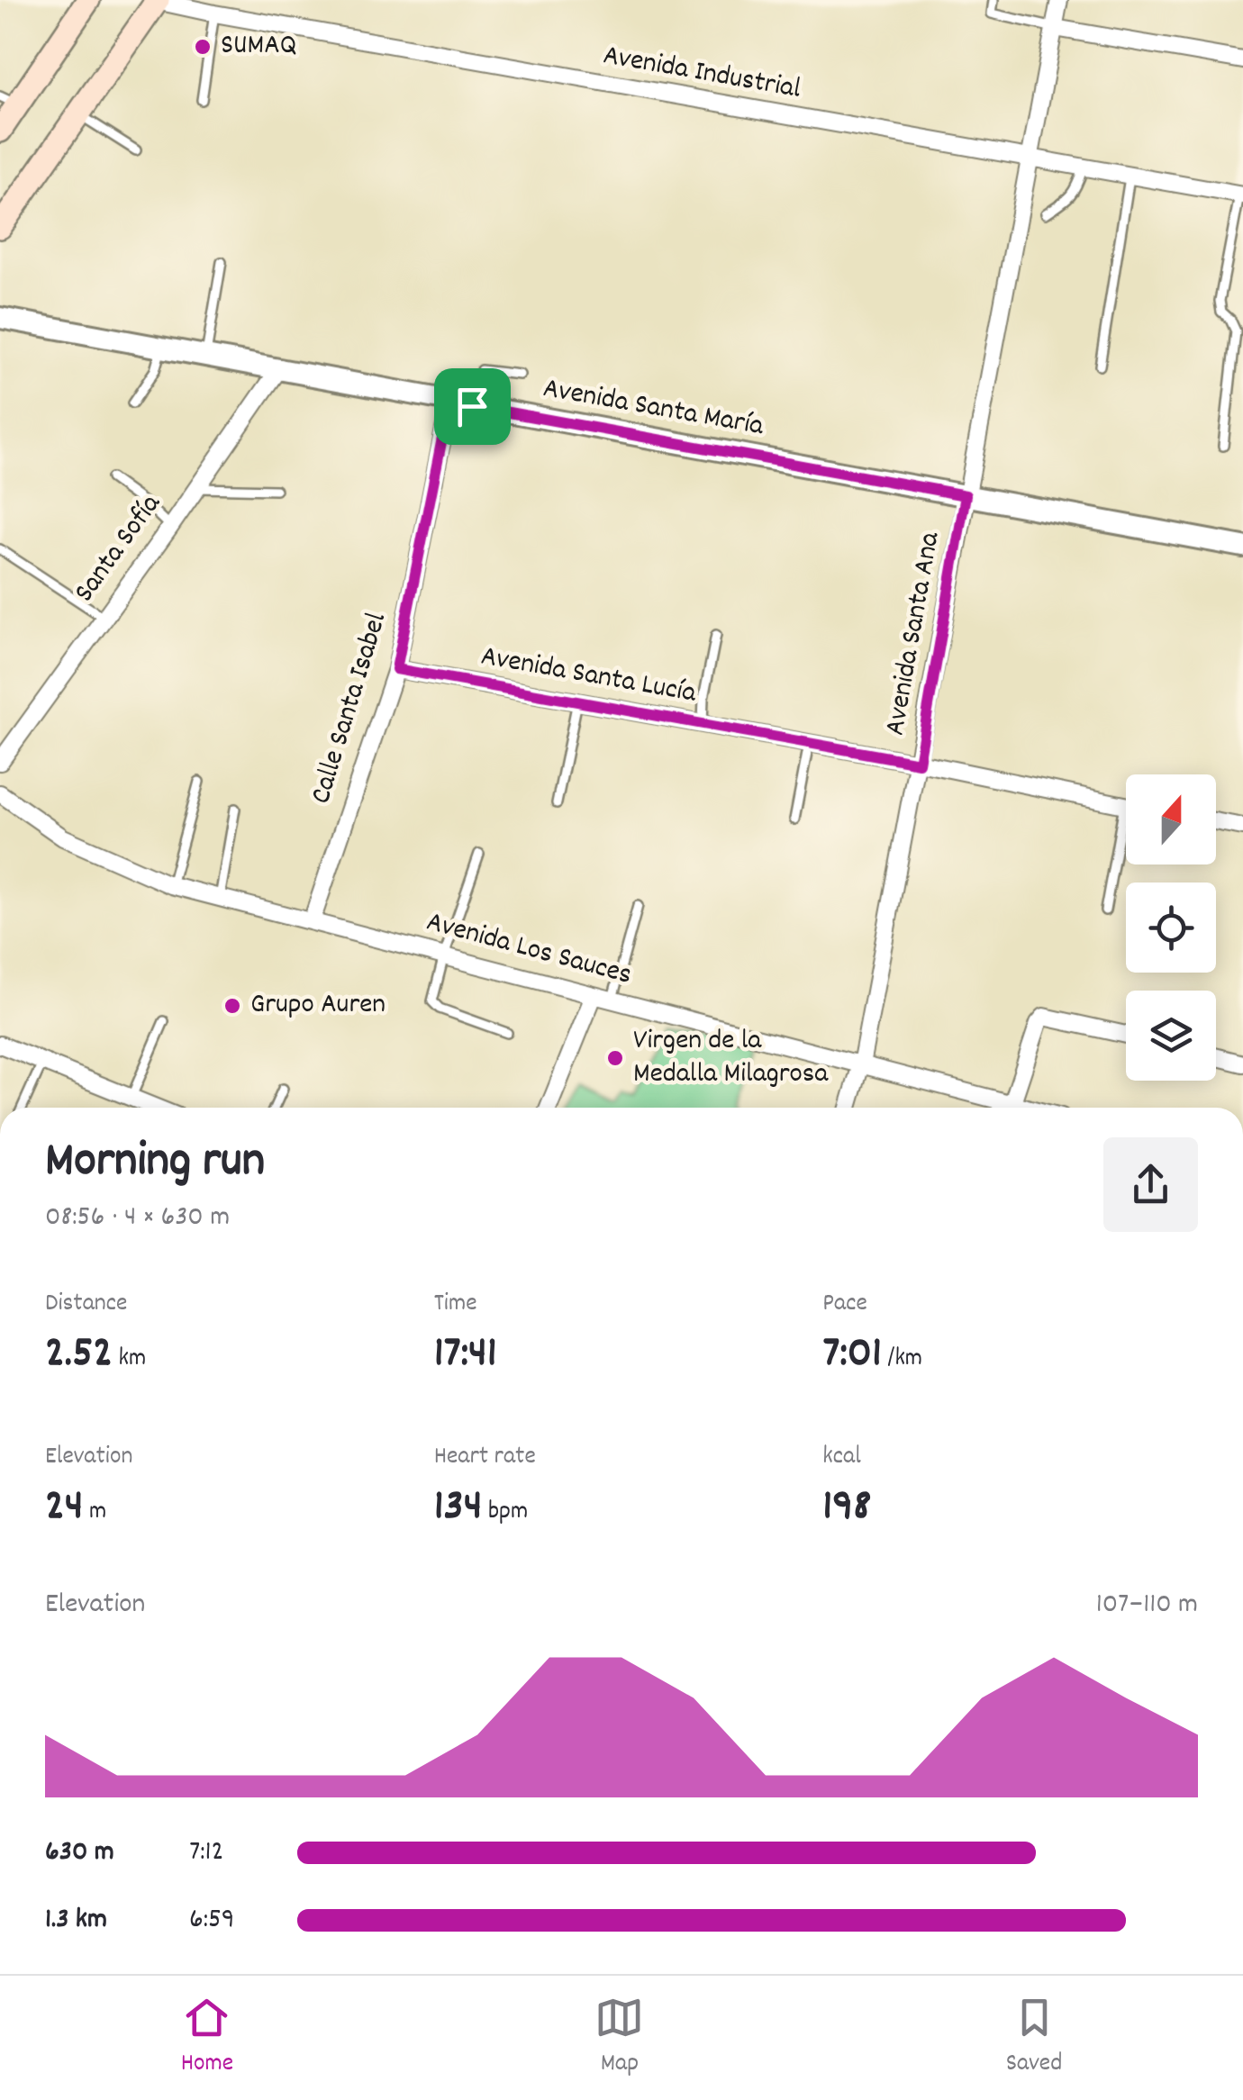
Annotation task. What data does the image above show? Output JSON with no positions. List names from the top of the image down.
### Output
{
  "streets": {
    "street": [
      "Avenida Industrial",
      "Avenida Santa María",
      "Santa Sofía",
      "Avenida Santa Ana",
      "Avenida Santa Lucía",
      "Calle Santa Isabel",
      "Avenida Los Sauces"
    ]
  },
  "crossings": [
    ["Avenida Industrial", "Avenida Santa Ana"],
    ["Avenida Santa María", "Santa Sofía"],
    ["Avenida Santa María", "Avenida Santa Ana"],
    ["Avenida Santa María", "Calle Santa Isabel"],
    ["Avenida Santa Ana", "Avenida Santa Lucía"],
    ["Avenida Santa Ana", "Avenida Los Sauces"],
    ["Avenida Santa Lucía", "Calle Santa Isabel"],
    ["Calle Santa Isabel", "Avenida Los Sauces"]
  ],
  "places": ["SUMAQ", "Grupo Auren", "Virgen de la Medalla Milagrosa"],
  "north": "top",
  "page": {
    "heading": ["Morning run", "08:56 · 4 × 630 m"],
    "stats": [
      ["Distance", "2.52 km"],
      ["Time", "17:41"],
      ["Pace", "7:01 /km"],
      ["Elevation", "24 m"],
      ["Heart rate", "134 bpm"],
      ["kcal", "198"]
    ],
    "chart": ["Elevation", "107–110 m"],
    "list": [
      {
        "name": "630 m",
        "note": "7:12"
      },
      {
        "name": "1.3 km",
        "note": "6:59"
      }
    ],
    "tabs": ["Home", "Map", "Saved"]
  }
}
